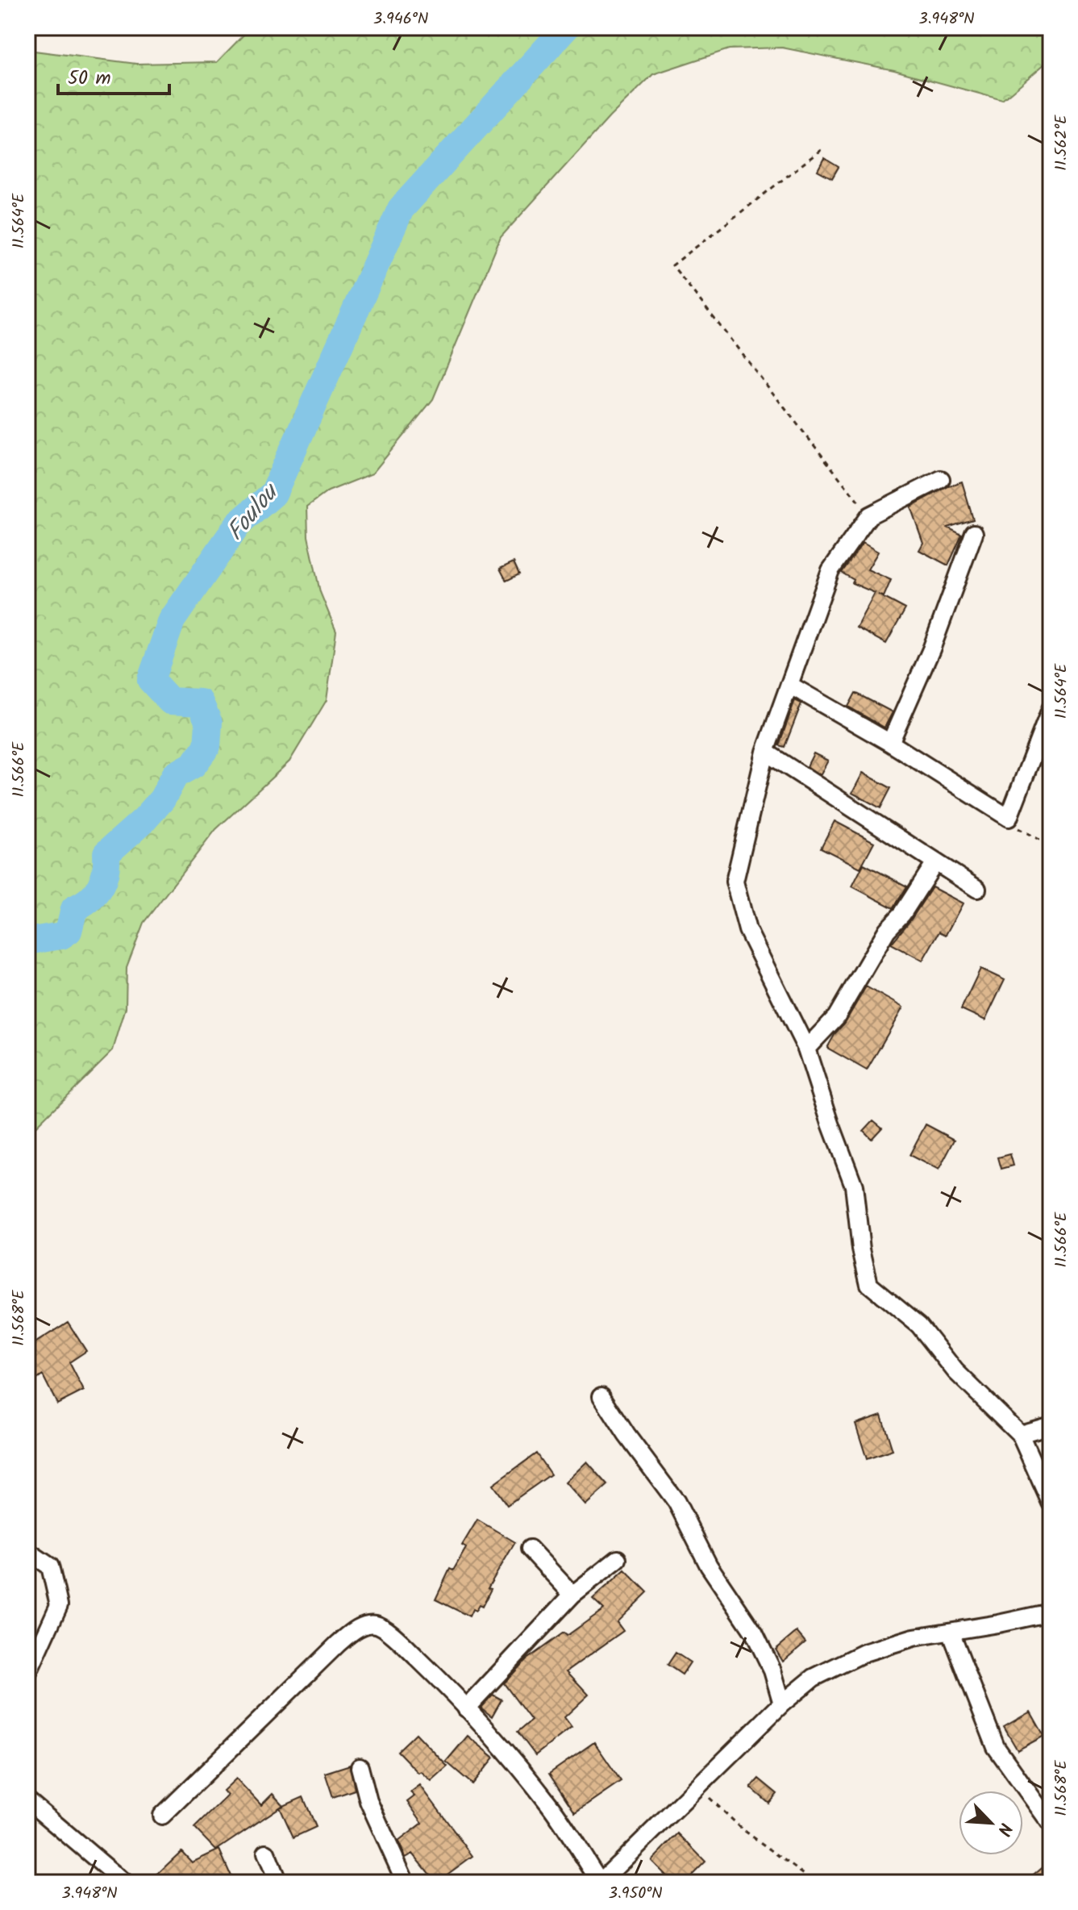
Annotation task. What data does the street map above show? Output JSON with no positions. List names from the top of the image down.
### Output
{
  "water": ["Foulou"],
  "scale_bar": "50 m",
  "north": "bottom right",
  "coordinates": [
    "3.946°N",
    "3.948°N",
    "11.562°E",
    "11.564°E",
    "11.566°E",
    "11.568°E",
    "3.950°N"
  ]
}
